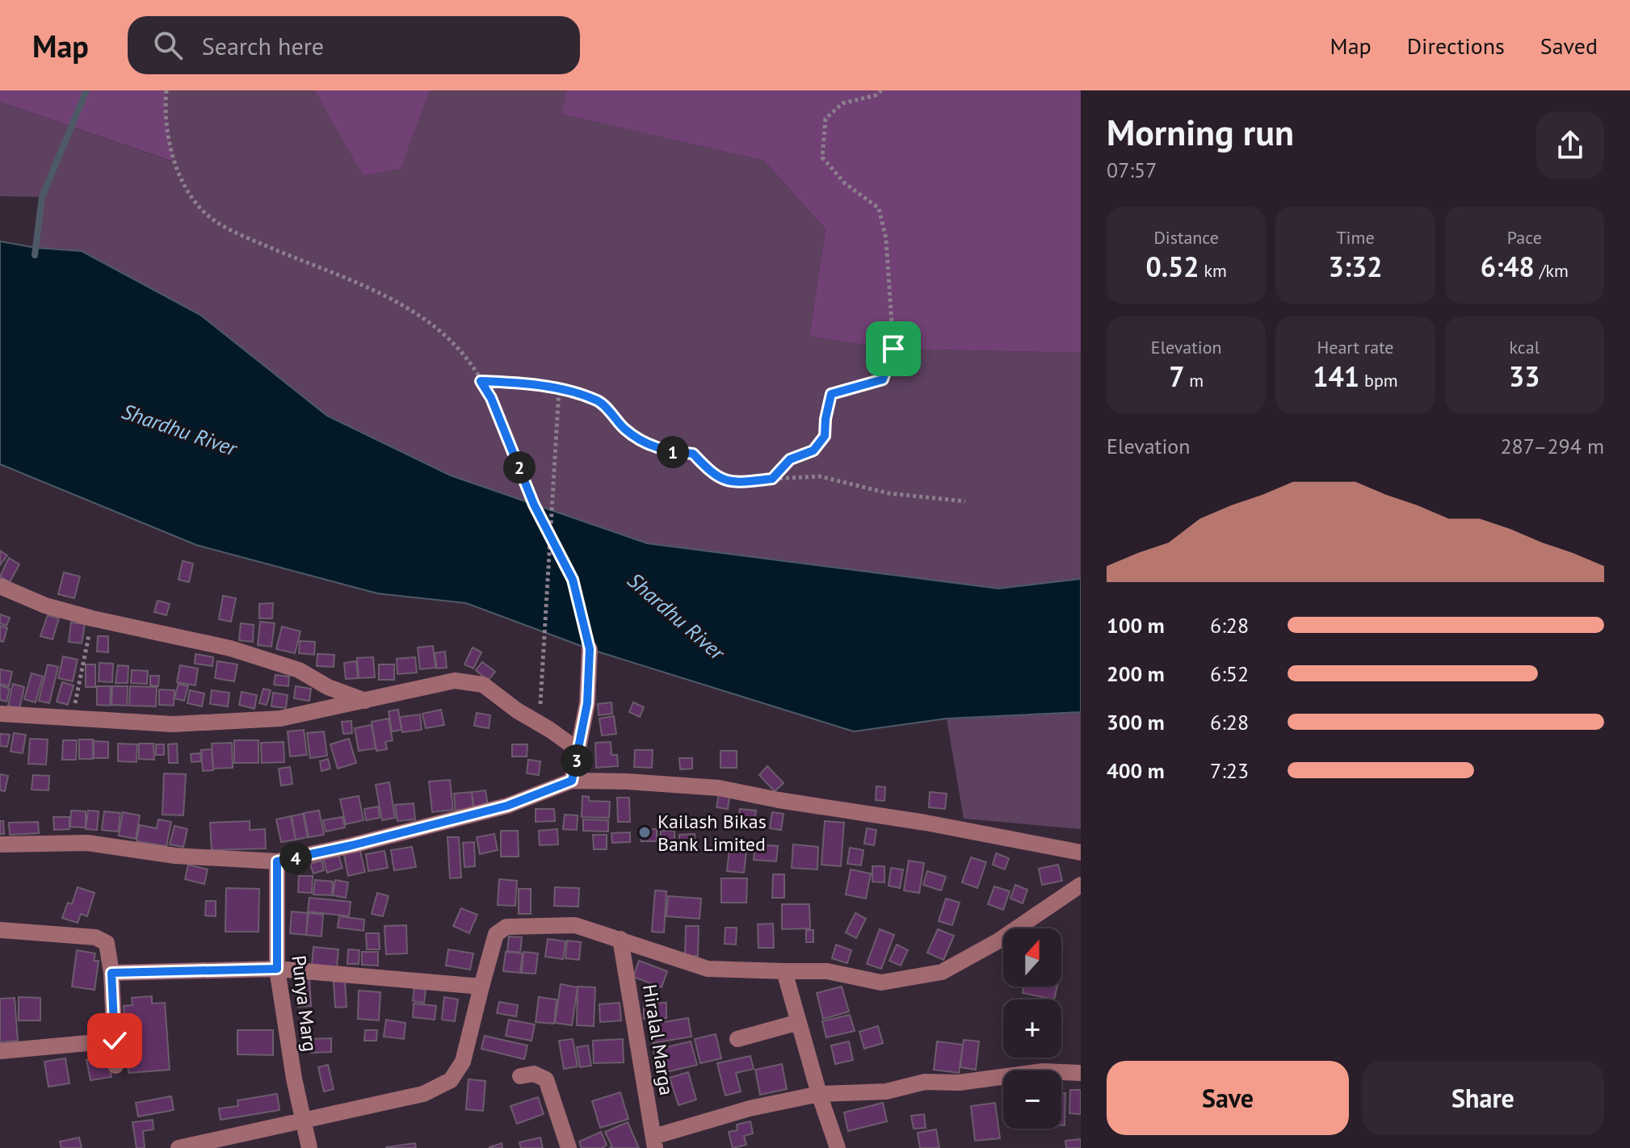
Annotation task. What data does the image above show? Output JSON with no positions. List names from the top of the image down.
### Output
{
  "streets": {
    "street": ["Punya Marg", "Hiralal Marga"]
  },
  "water": ["Shardhu River"],
  "places": ["Kailash Bikas Bank Limited"],
  "north": "top",
  "page": {
    "header": "Map",
    "search": "Search here",
    "nav": ["Map", "Directions", "Saved"],
    "heading": ["Morning run", "07:57"],
    "stats": [
      ["Distance", "0.52 km"],
      ["Time", "3:32"],
      ["Pace", "6:48 /km"],
      ["Elevation", "7 m"],
      ["Heart rate", "141 bpm"],
      ["kcal", "33"]
    ],
    "chart": ["Elevation", "287–294 m"],
    "pins": [
      "1",
      "2",
      "3",
      "4"
    ],
    "list": [
      {
        "name": "100 m",
        "note": "6:28"
      },
      {
        "name": "200 m",
        "note": "6:52"
      },
      {
        "name": "300 m",
        "note": "6:28"
      },
      {
        "name": "400 m",
        "note": "7:23"
      }
    ],
    "map_buttons": ["+", "−"],
    "buttons": ["Save", "Share"]
  }
}
